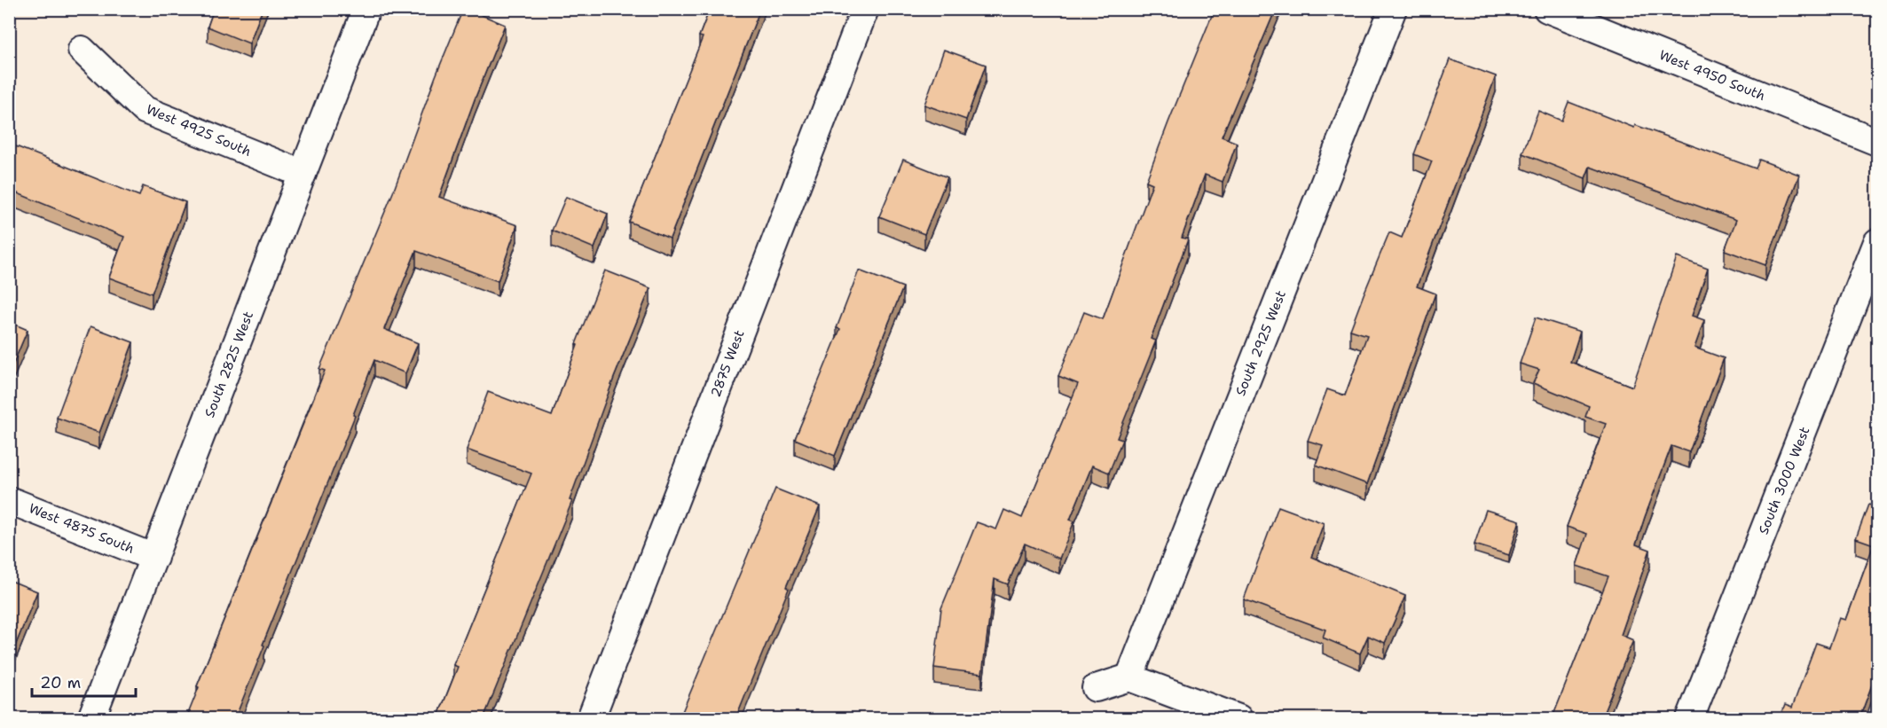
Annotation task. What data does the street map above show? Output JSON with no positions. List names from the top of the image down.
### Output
{
  "streets": {
    "street": [
      "West 4950 South",
      "West 4925 South",
      "South 2925 West",
      "2875 West",
      "South 2825 West",
      "South 3000 West",
      "West 4875 South"
    ]
  },
  "crossings": [
    ["West 4925 South", "South 2825 West"],
    ["South 2825 West", "West 4875 South"]
  ],
  "scale_bar": "20 m"
}
